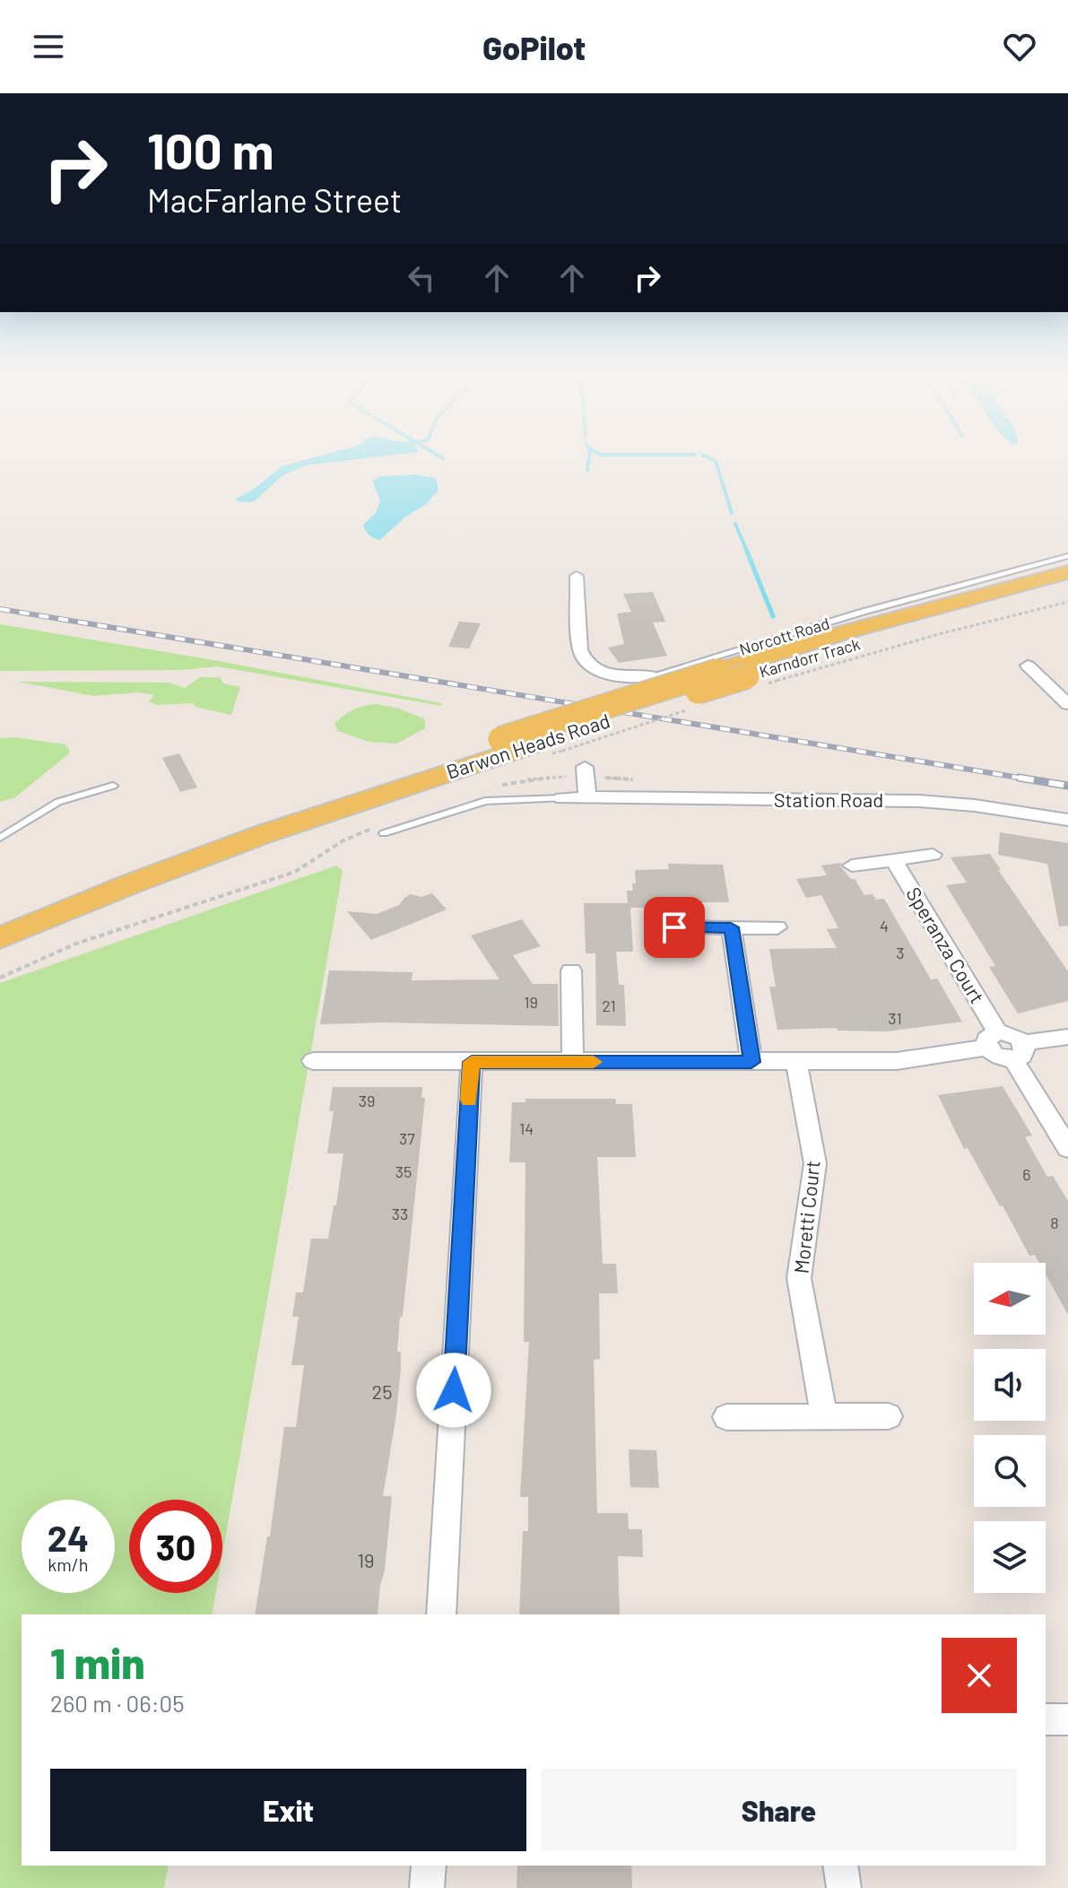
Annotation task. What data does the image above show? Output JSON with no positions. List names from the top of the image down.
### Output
{
  "streets": {
    "main road": ["Barwon Heads Road"],
    "street": [
      "Norcott Road",
      "Station Road",
      "Speranza Court",
      "Moretti Court"
    ],
    "path": ["Karndorr Track"]
  },
  "crossings": [
    ["Karndorr Track", "Barwon Heads Road"]
  ],
  "house_numbers": [
    "4",
    "3",
    "19",
    "21",
    "31",
    "39",
    "14",
    "37",
    "35",
    "6",
    "33",
    "8",
    "25",
    "19"
  ],
  "north": "left",
  "page": {
    "header": "GoPilot",
    "turn": ["100 m", "MacFarlane Street"],
    "speed": "24 km/h",
    "limit": "30",
    "heading": ["1 min", "260 m · 06:05"],
    "buttons": ["Exit", "Share"]
  }
}
